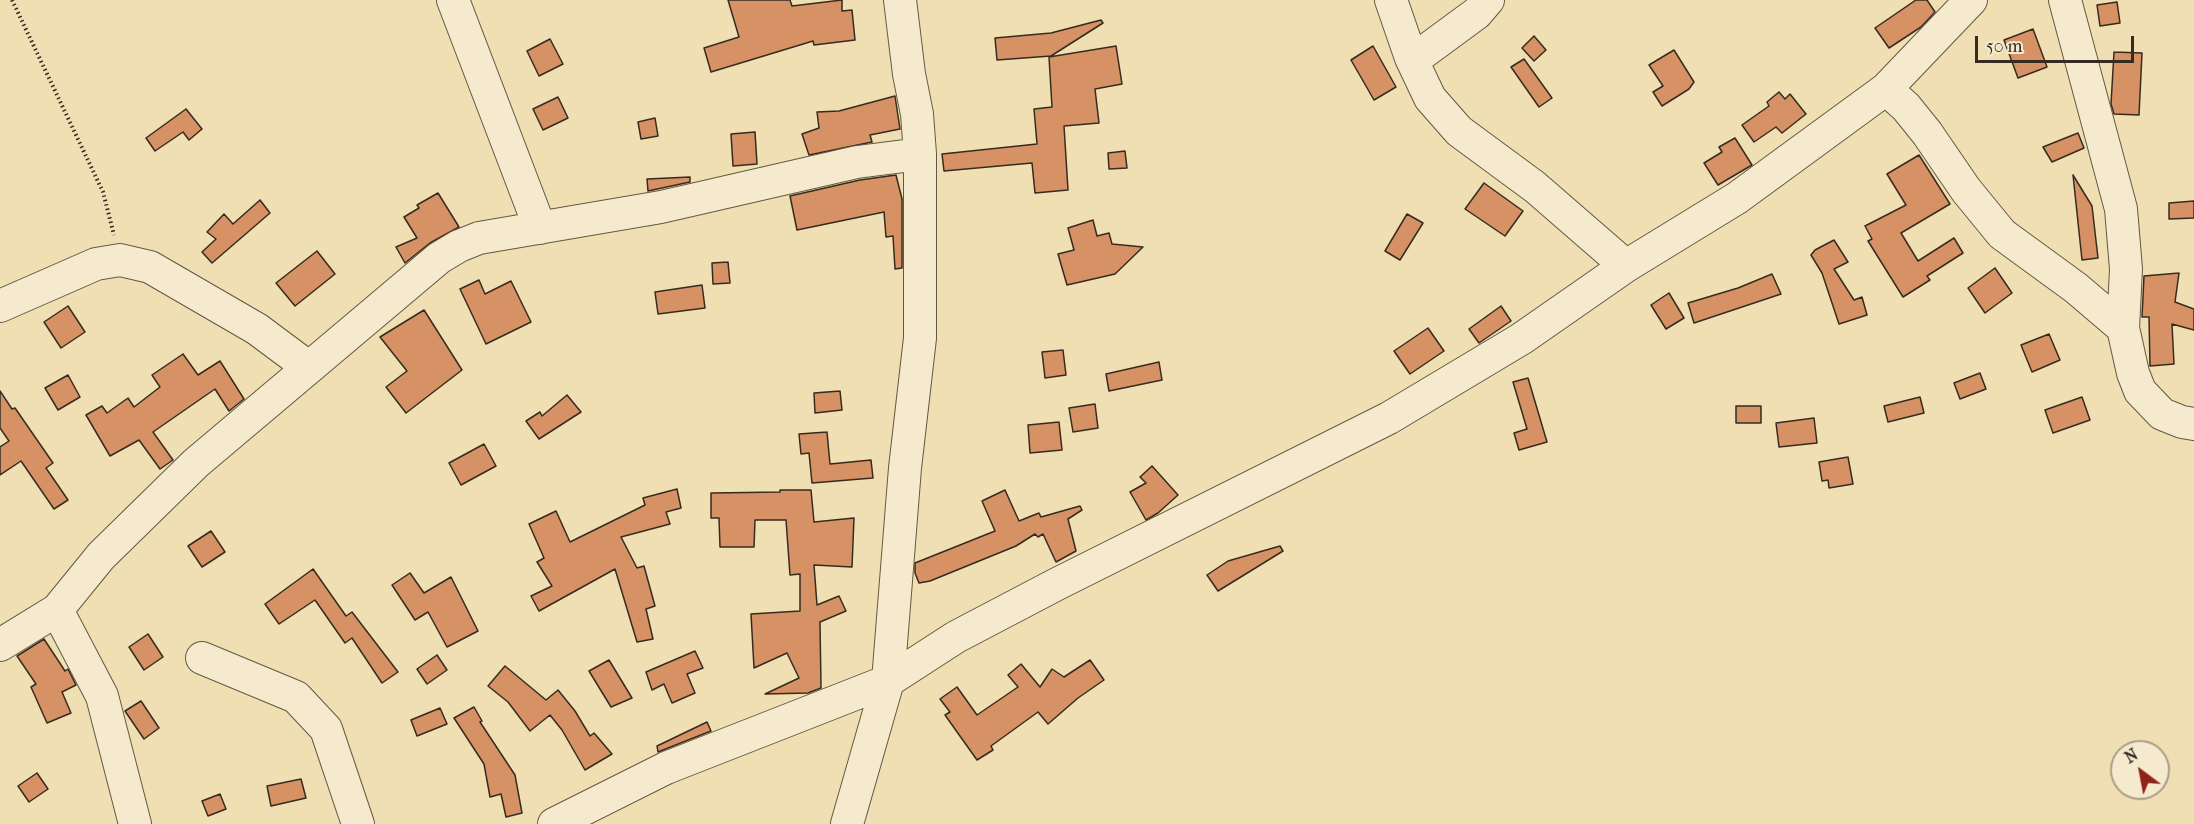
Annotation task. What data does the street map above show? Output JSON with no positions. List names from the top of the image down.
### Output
{
  "scale_bar": "50 m",
  "north": "top left"
}
